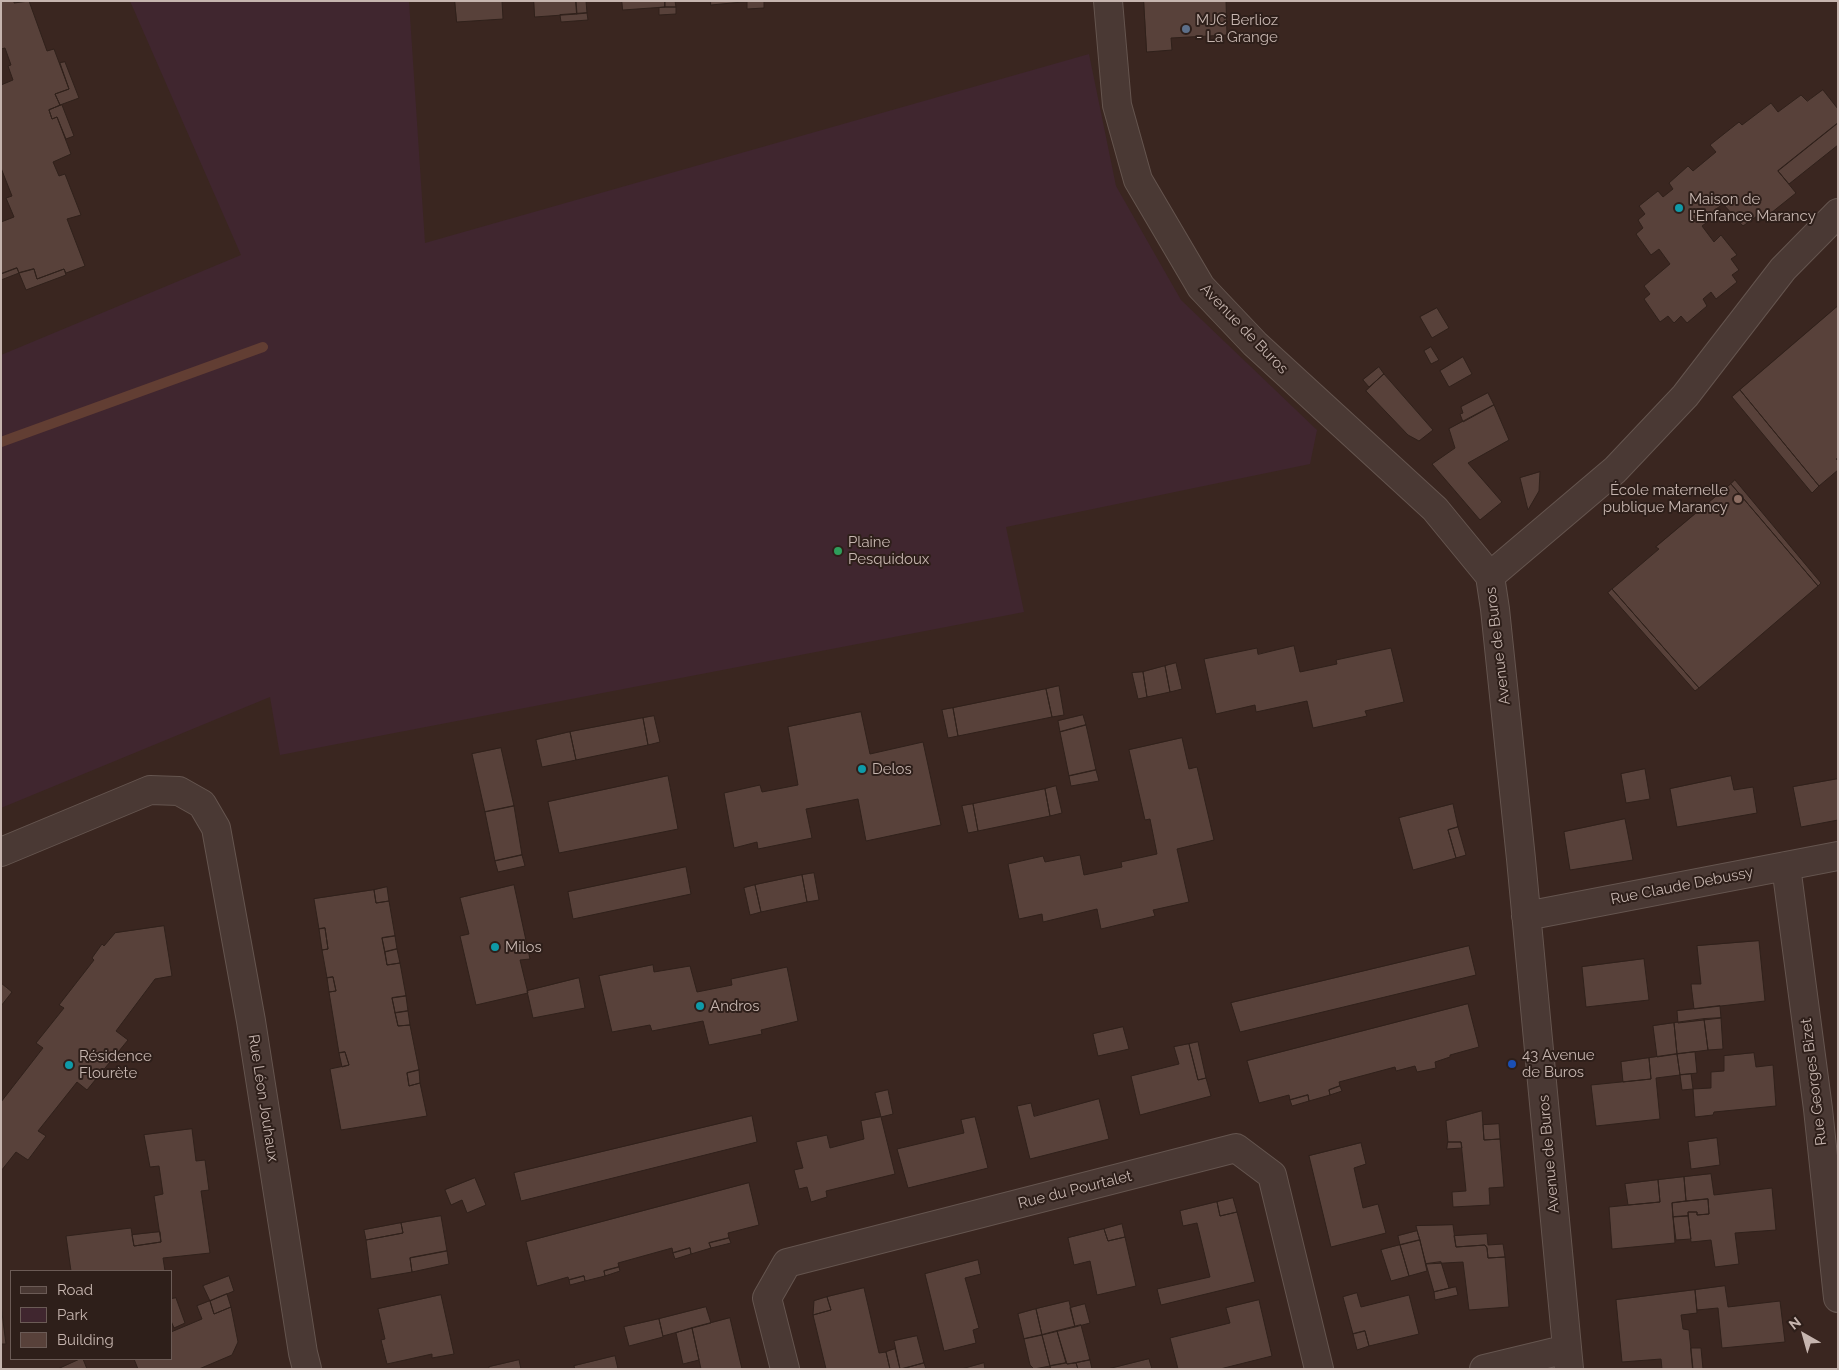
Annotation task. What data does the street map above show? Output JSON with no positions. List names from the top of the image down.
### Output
{
  "streets": {
    "street": [
      "Avenue de Buros",
      "Rue Claude Debussy",
      "Rue Georges Bizet",
      "Rue Léon Jouhaux",
      "Rue du Pourtalet"
    ]
  },
  "crossings": [
    ["Avenue de Buros", "Rue Claude Debussy"],
    ["Rue Claude Debussy", "Rue Georges Bizet"]
  ],
  "places": [
    "MJC Berlioz - La Grange",
    "Maison de l'Enfance Marancy",
    "École maternelle publique Marancy",
    "Plaine Pesquidoux",
    "Delos",
    "Milos",
    "Andros",
    "43 Avenue de Buros",
    "Résidence Flourète"
  ],
  "legend": ["Road", "Park", "Building"],
  "north": "top left"
}
